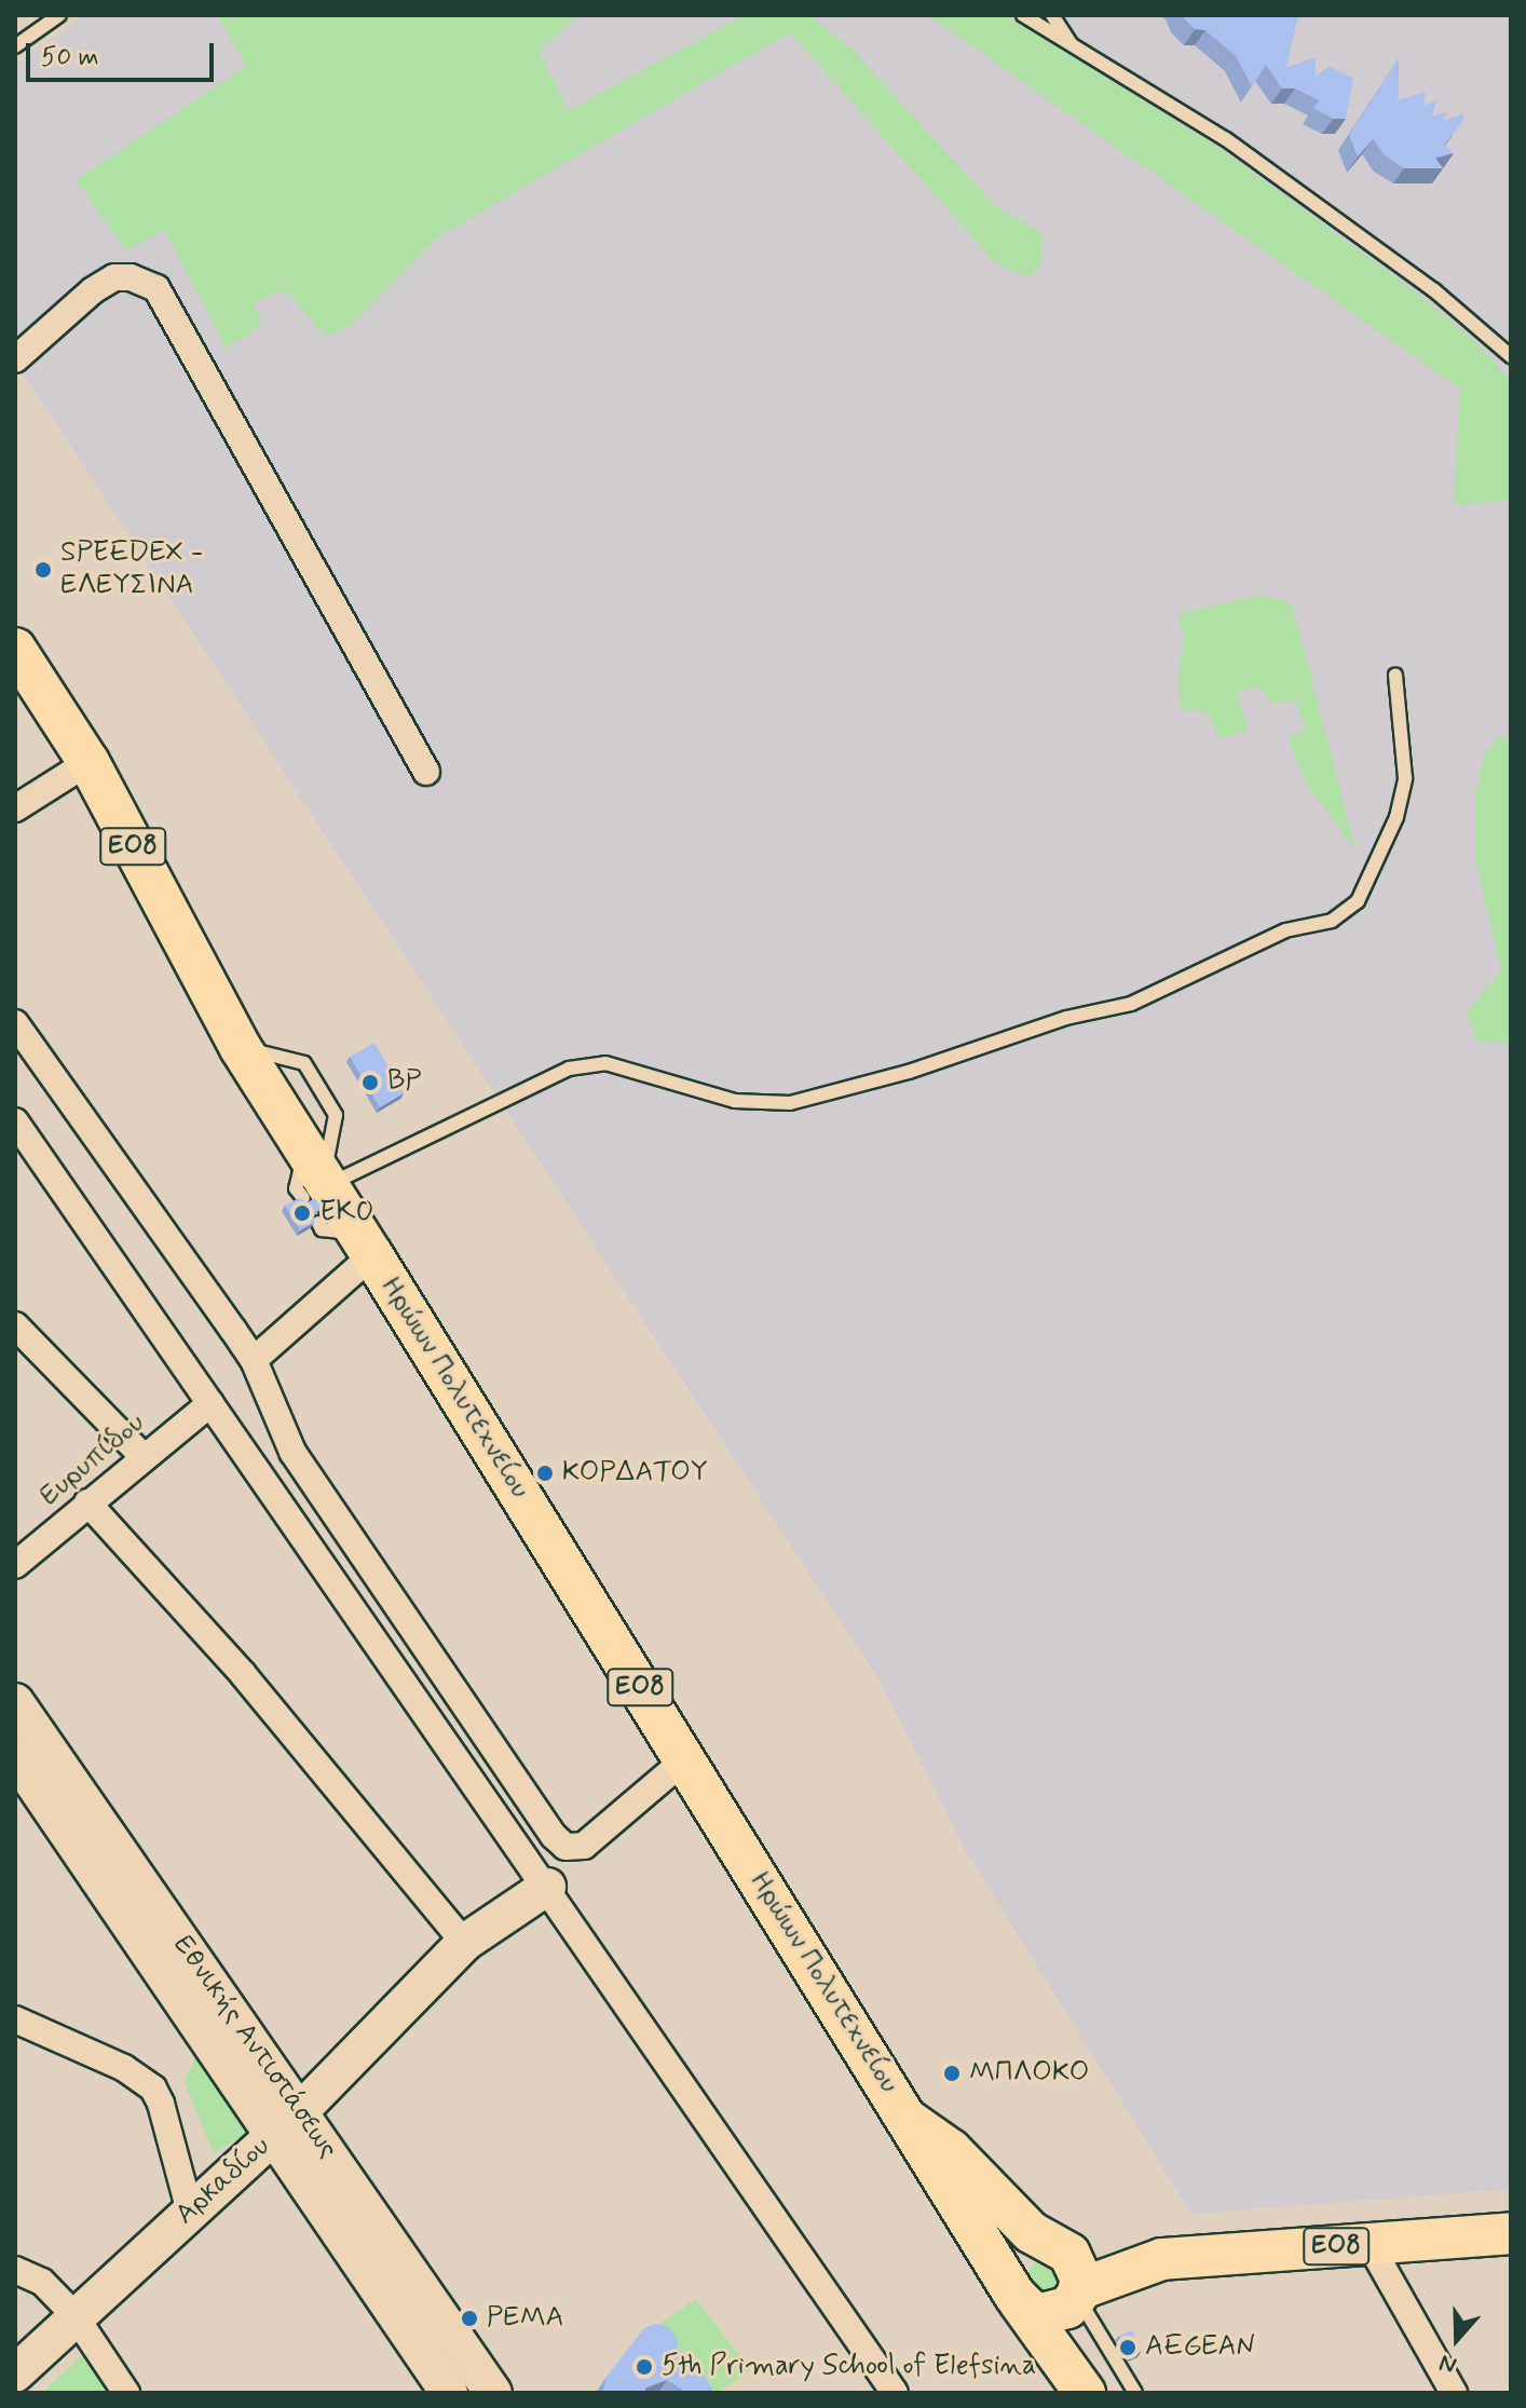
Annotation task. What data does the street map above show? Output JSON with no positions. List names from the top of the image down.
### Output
{
  "streets": {
    "main road": ["ΕΟ8", "Ηρώων Πολυτεχνείου"],
    "street": ["Ευρυπίδου", "Εθνικής Αντιστάσεως", "Αρκαδίου"]
  },
  "crossings": [
    ["ΕΟ8", "Ηρώων Πολυτεχνείου"],
    ["Εθνικής Αντιστάσεως", "Αρκαδίου"]
  ],
  "places": [
    "SPEEDEX - ΕΛΕΥΣΙΝΑ",
    "BP",
    "EKO",
    "ΚΟΡΔΑΤΟΥ",
    "ΜΠΛΟΚΟ",
    "ΡΕΜΑ",
    "AEGEAN",
    "5th Primary School of Elefsina"
  ],
  "scale_bar": "50 m",
  "north": "bottom"
}
